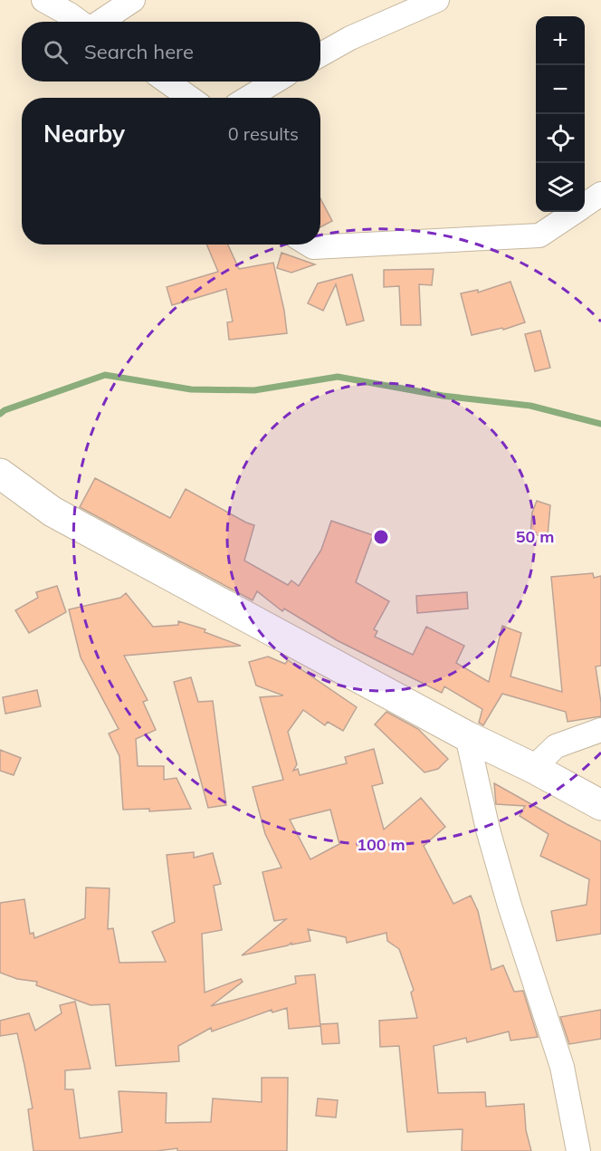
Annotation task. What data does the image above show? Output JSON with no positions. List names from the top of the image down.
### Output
{
  "page": {
    "map_buttons": ["+", "−"],
    "search": "Search here",
    "heading": ["Nearby", "0 results"]
  },
  "rings": ["50 m", "100 m"]
}
